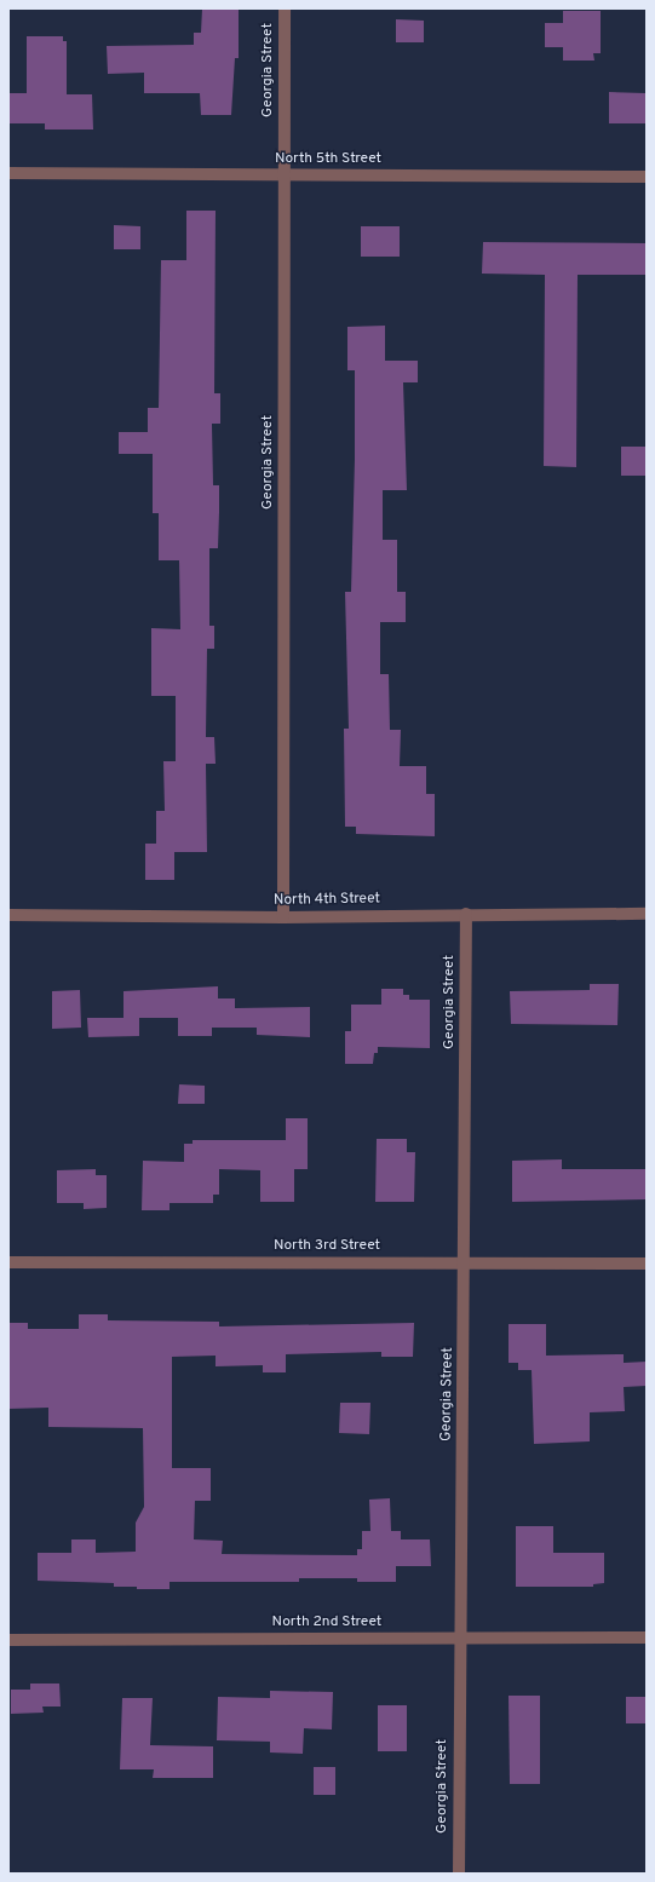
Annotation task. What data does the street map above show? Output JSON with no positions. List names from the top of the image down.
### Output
{
  "streets": {
    "street": [
      "Georgia Street",
      "North 5th Street",
      "North 4th Street",
      "North 3rd Street",
      "North 2nd Street"
    ]
  },
  "crossings": [
    ["Georgia Street", "North 5th Street"],
    ["Georgia Street", "North 4th Street"],
    ["Georgia Street", "North 3rd Street"],
    ["Georgia Street", "North 2nd Street"]
  ]
}
